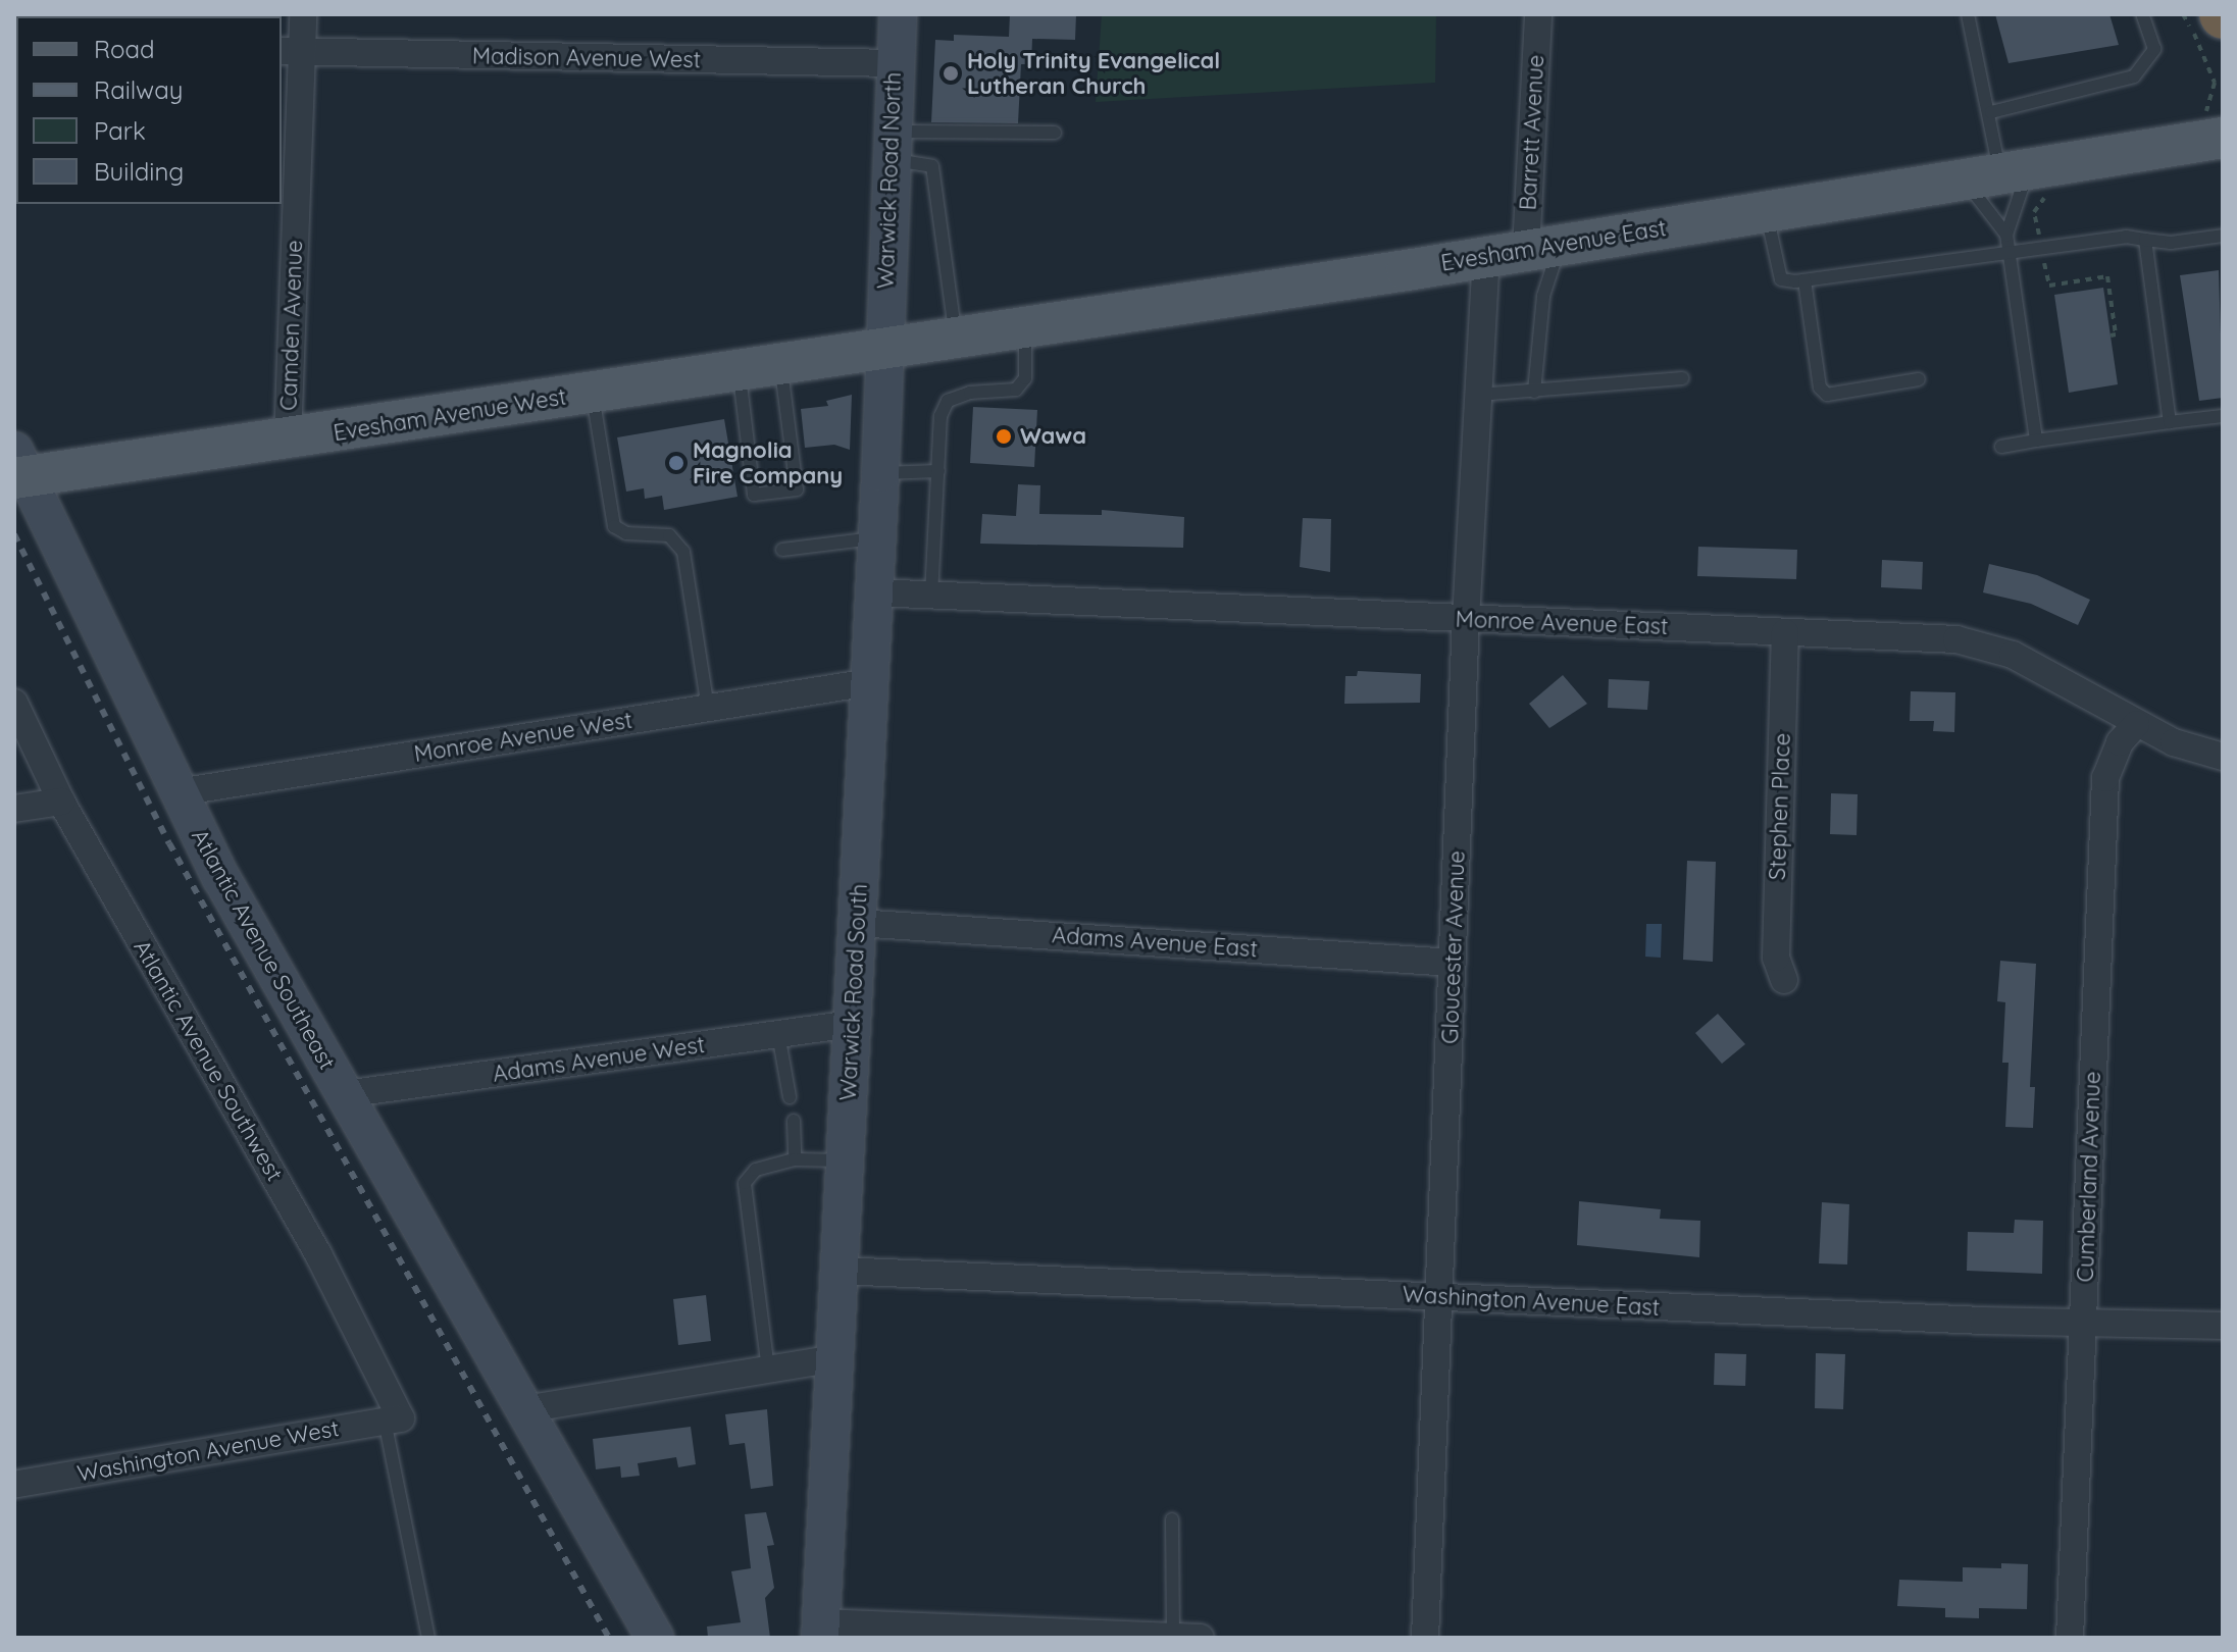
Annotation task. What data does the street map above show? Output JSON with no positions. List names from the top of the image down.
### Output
{
  "streets": {
    "main road": ["Evesham Avenue East", "Evesham Avenue West"],
    "street": [
      "Madison Avenue West",
      "Barrett Avenue",
      "Warwick Road North",
      "Camden Avenue",
      "Monroe Avenue East",
      "Monroe Avenue West",
      "Stephen Place",
      "Adams Avenue East",
      "Gloucester Avenue",
      "Atlantic Avenue Southeast",
      "Warwick Road South",
      "Adams Avenue West",
      "Atlantic Avenue Southwest",
      "Cumberland Avenue",
      "Washington Avenue East",
      "Washington Avenue West"
    ]
  },
  "crossings": [
    ["Madison Avenue West", "Warwick Road North"],
    ["Madison Avenue West", "Camden Avenue"],
    ["Barrett Avenue", "Evesham Avenue East"],
    ["Warwick Road North", "Evesham Avenue East"],
    ["Warwick Road North", "Evesham Avenue West"],
    ["Warwick Road North", "Warwick Road South"],
    ["Evesham Avenue East", "Evesham Avenue West"],
    ["Evesham Avenue East", "Gloucester Avenue"],
    ["Evesham Avenue East", "Warwick Road South"],
    ["Camden Avenue", "Evesham Avenue West"],
    ["Evesham Avenue West", "Atlantic Avenue Southeast"],
    ["Evesham Avenue West", "Warwick Road South"],
    ["Monroe Avenue East", "Stephen Place"],
    ["Monroe Avenue East", "Gloucester Avenue"],
    ["Monroe Avenue East", "Warwick Road South"],
    ["Monroe Avenue East", "Cumberland Avenue"],
    ["Monroe Avenue West", "Atlantic Avenue Southeast"],
    ["Monroe Avenue West", "Warwick Road South"],
    ["Adams Avenue East", "Gloucester Avenue"],
    ["Adams Avenue East", "Warwick Road South"],
    ["Gloucester Avenue", "Washington Avenue East"],
    ["Atlantic Avenue Southeast", "Adams Avenue West"],
    ["Warwick Road South", "Adams Avenue West"],
    ["Warwick Road South", "Washington Avenue East"],
    ["Atlantic Avenue Southwest", "Washington Avenue West"],
    ["Cumberland Avenue", "Washington Avenue East"]
  ],
  "places": ["Holy Trinity Evangelical Lutheran Church", "Wawa", "Magnolia Fire Company"],
  "legend": [
    "Road",
    "Railway",
    "Park",
    "Building"
  ]
}
